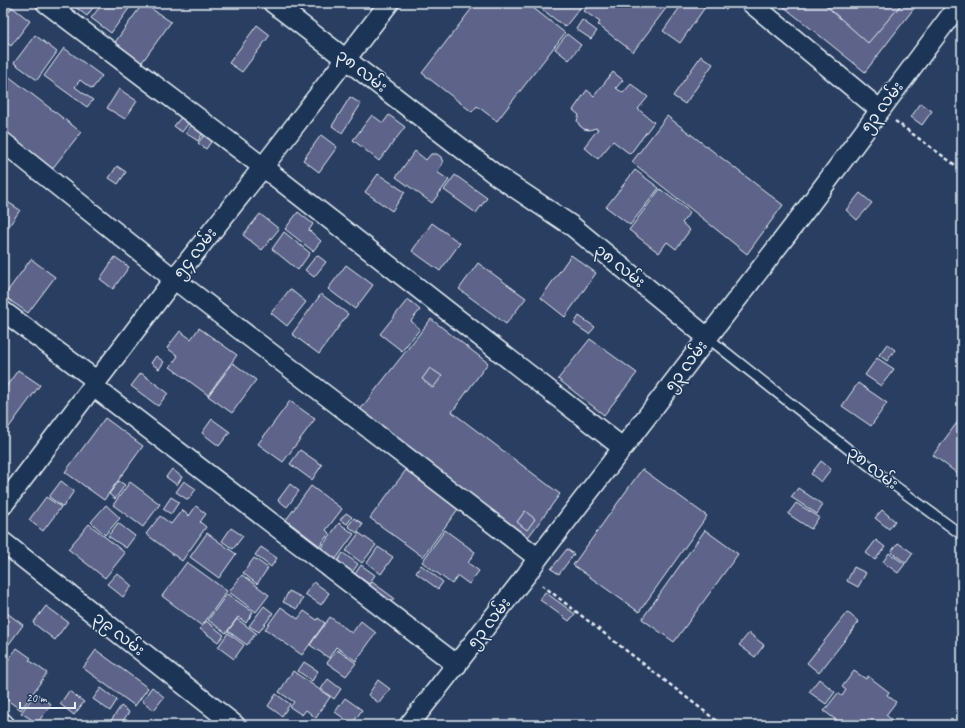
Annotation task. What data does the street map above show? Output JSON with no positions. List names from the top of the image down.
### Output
{
  "streets": {
    "street": [
      "၃၈ လမ်း",
      "၅၃ လမ်း",
      "၅၄ လမ်း",
      "၃၉ လမ်း"
    ]
  },
  "crossings": [
    ["၃၈ လမ်း", "၅၃ လမ်း"],
    ["၃၈ လမ်း", "၅၄ လမ်း"]
  ],
  "scale_bar": "20 m"
}
